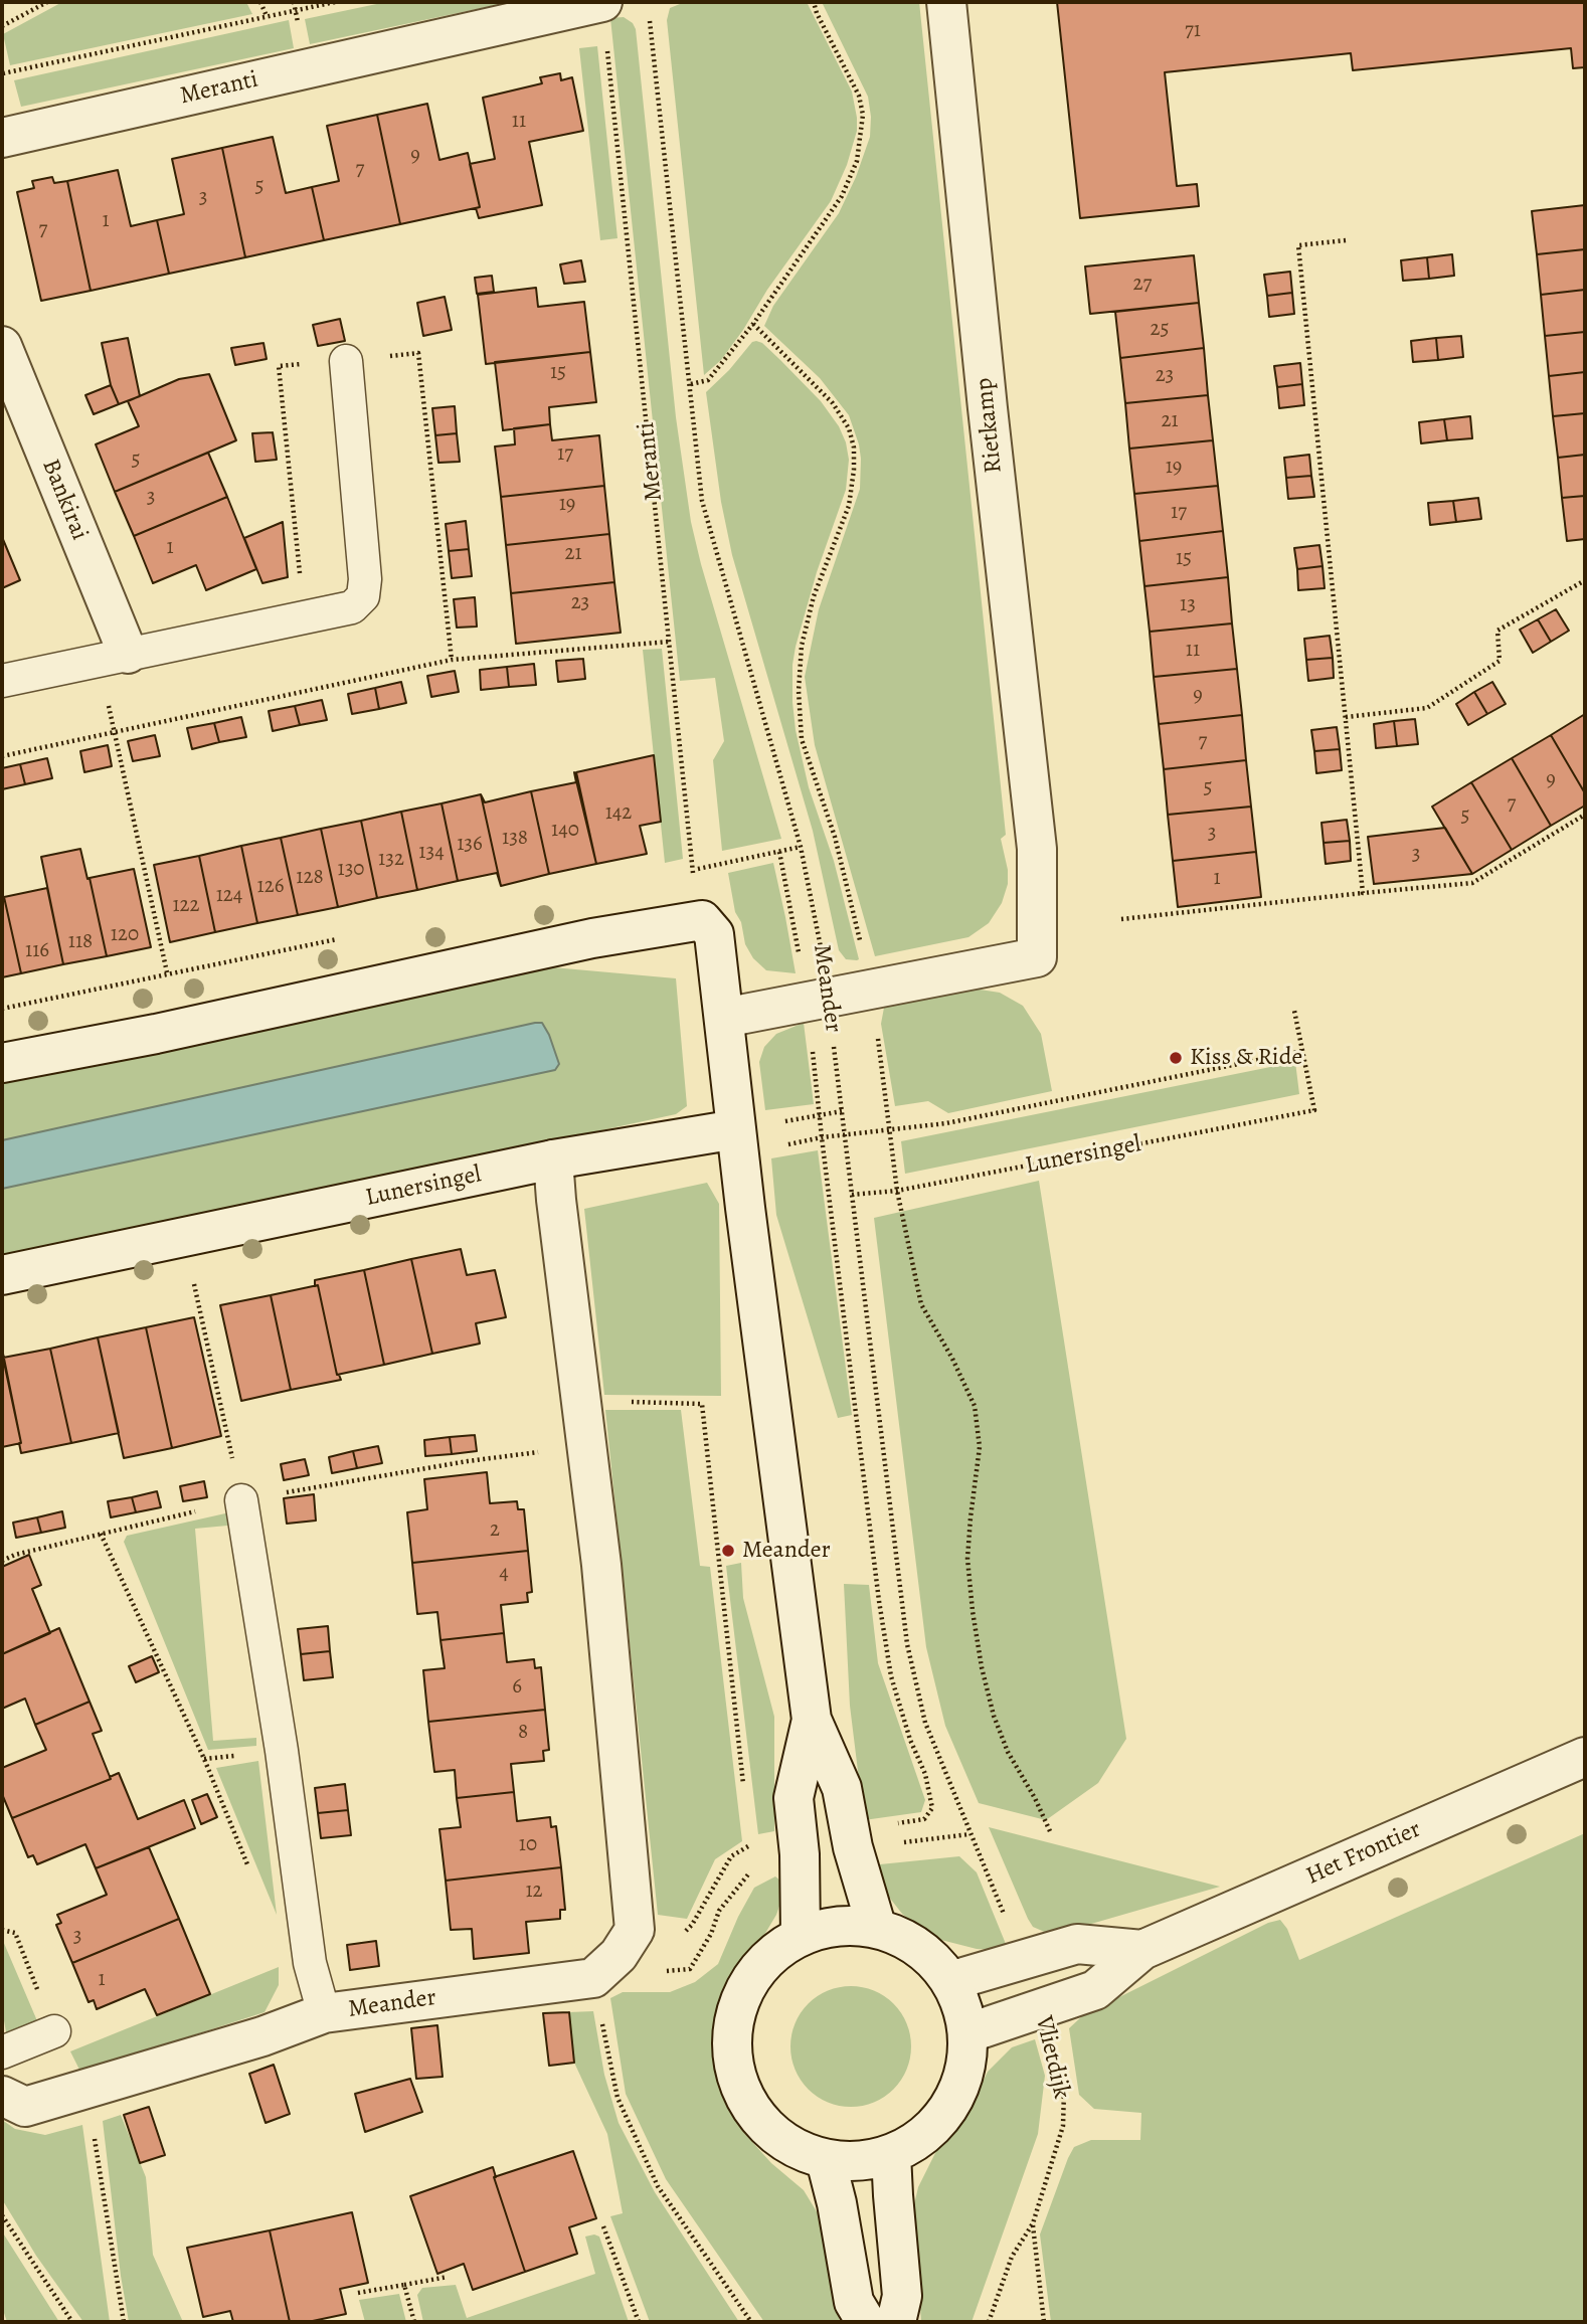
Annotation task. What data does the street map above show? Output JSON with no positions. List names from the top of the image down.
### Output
{
  "streets": {
    "street": [
      "Meranti",
      "Rietkamp",
      "Bankirai",
      "Meander",
      "Lunersingel",
      "Het Frontier"
    ],
    "path": ["Vlietdijk"]
  },
  "crossings": [
    ["Meranti", "Meander"],
    ["Meander", "Lunersingel"],
    ["Meander", "Het Frontier"],
    ["Het Frontier", "Vlietdijk"]
  ],
  "places": ["Kiss & Ride", "Meander"],
  "house_numbers": [
    "71",
    "11",
    "9",
    "7",
    "5",
    "3",
    "1",
    "7",
    "27",
    "25",
    "15",
    "23",
    "21",
    "17",
    "5",
    "19",
    "3",
    "19",
    "17",
    "1",
    "21",
    "15",
    "23",
    "13",
    "11",
    "9",
    "7",
    "9",
    "5",
    "7",
    "142",
    "5",
    "140",
    "3",
    "138",
    "136",
    "134",
    "3",
    "132",
    "130",
    "128",
    "1",
    "126",
    "124",
    "122",
    "120",
    "118",
    "116",
    "2",
    "4",
    "6",
    "8",
    "10",
    "12",
    "3",
    "1"
  ]
}
